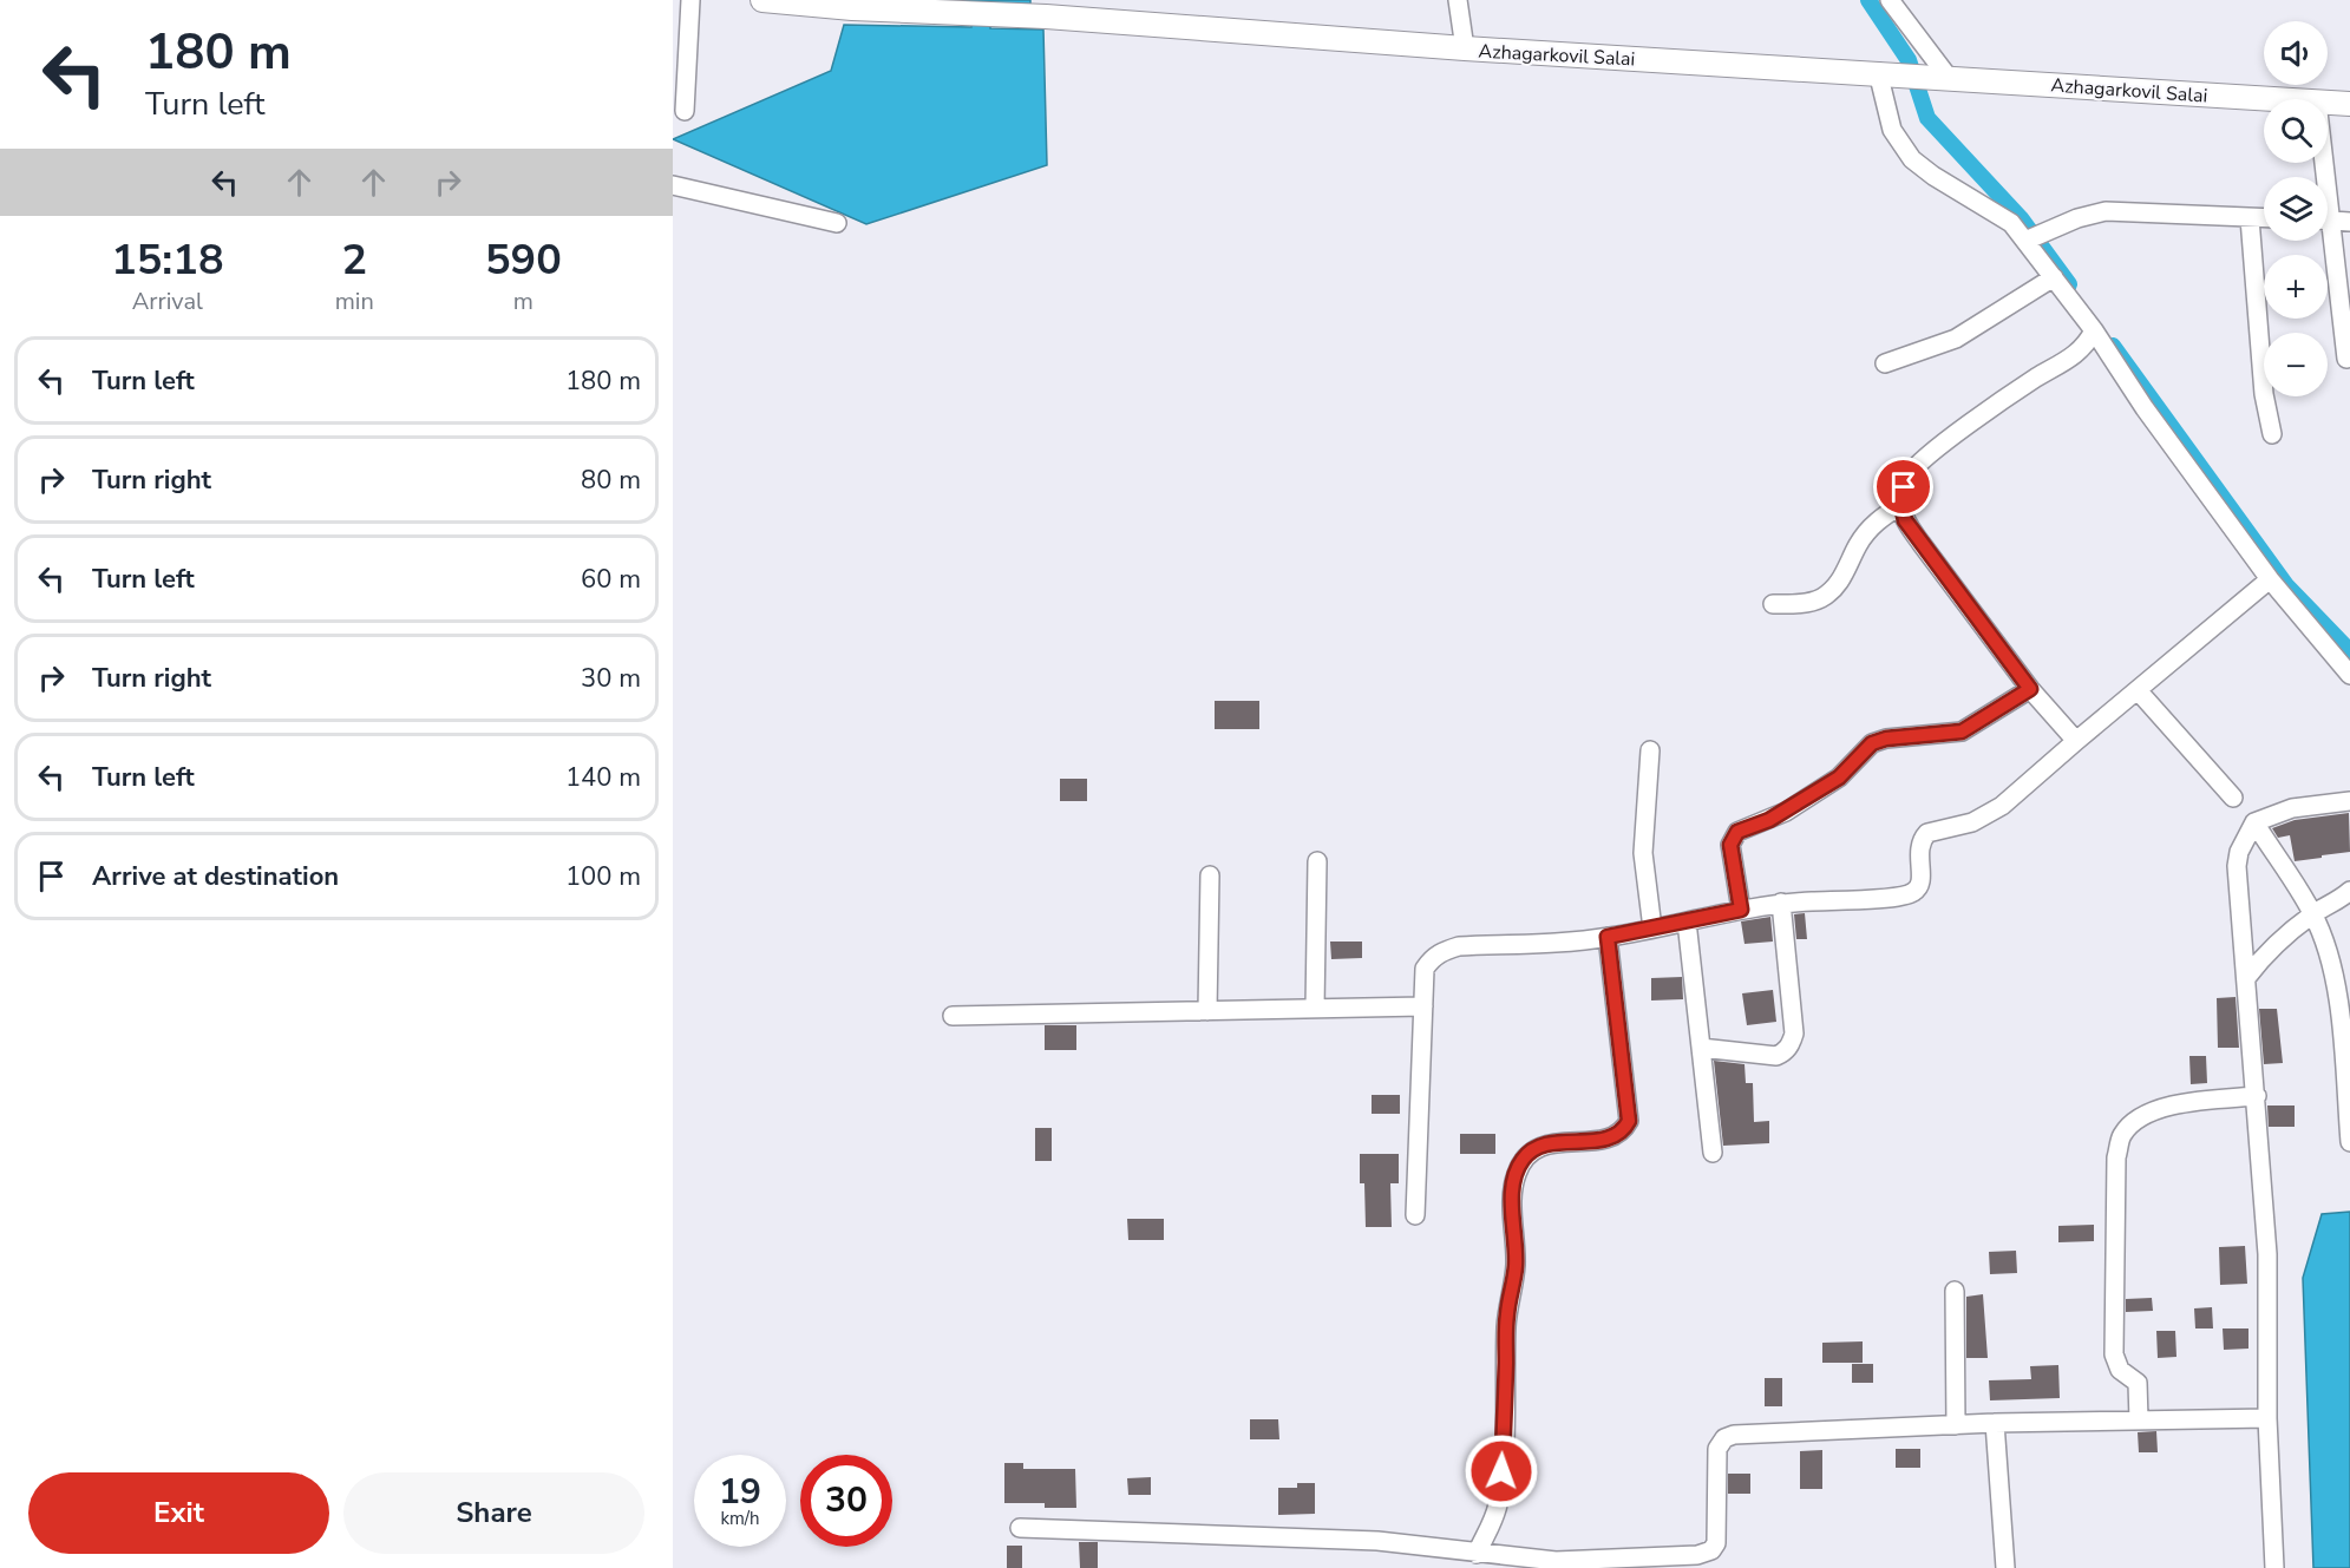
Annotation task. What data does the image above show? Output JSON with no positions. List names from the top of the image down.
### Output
{
  "streets": {
    "main road": ["Azhagarkovil Salai"]
  },
  "page": {
    "turn": ["180 m", "Turn left"],
    "map_buttons": ["+", "−"],
    "eta": [
      "15:18",
      "Arrival",
      "2",
      "min",
      "590",
      "m"
    ],
    "list": [
      {
        "name": "Turn left",
        "value": "180 m"
      },
      {
        "name": "Turn right",
        "value": "80 m"
      },
      {
        "name": "Turn left",
        "value": "60 m"
      },
      {
        "name": "Turn right",
        "value": "30 m"
      },
      {
        "name": "Turn left",
        "value": "140 m"
      },
      {
        "name": "Arrive at destination",
        "value": "100 m"
      }
    ],
    "speed": "19 km/h",
    "limit": "30",
    "buttons": ["Exit", "Share"]
  }
}
